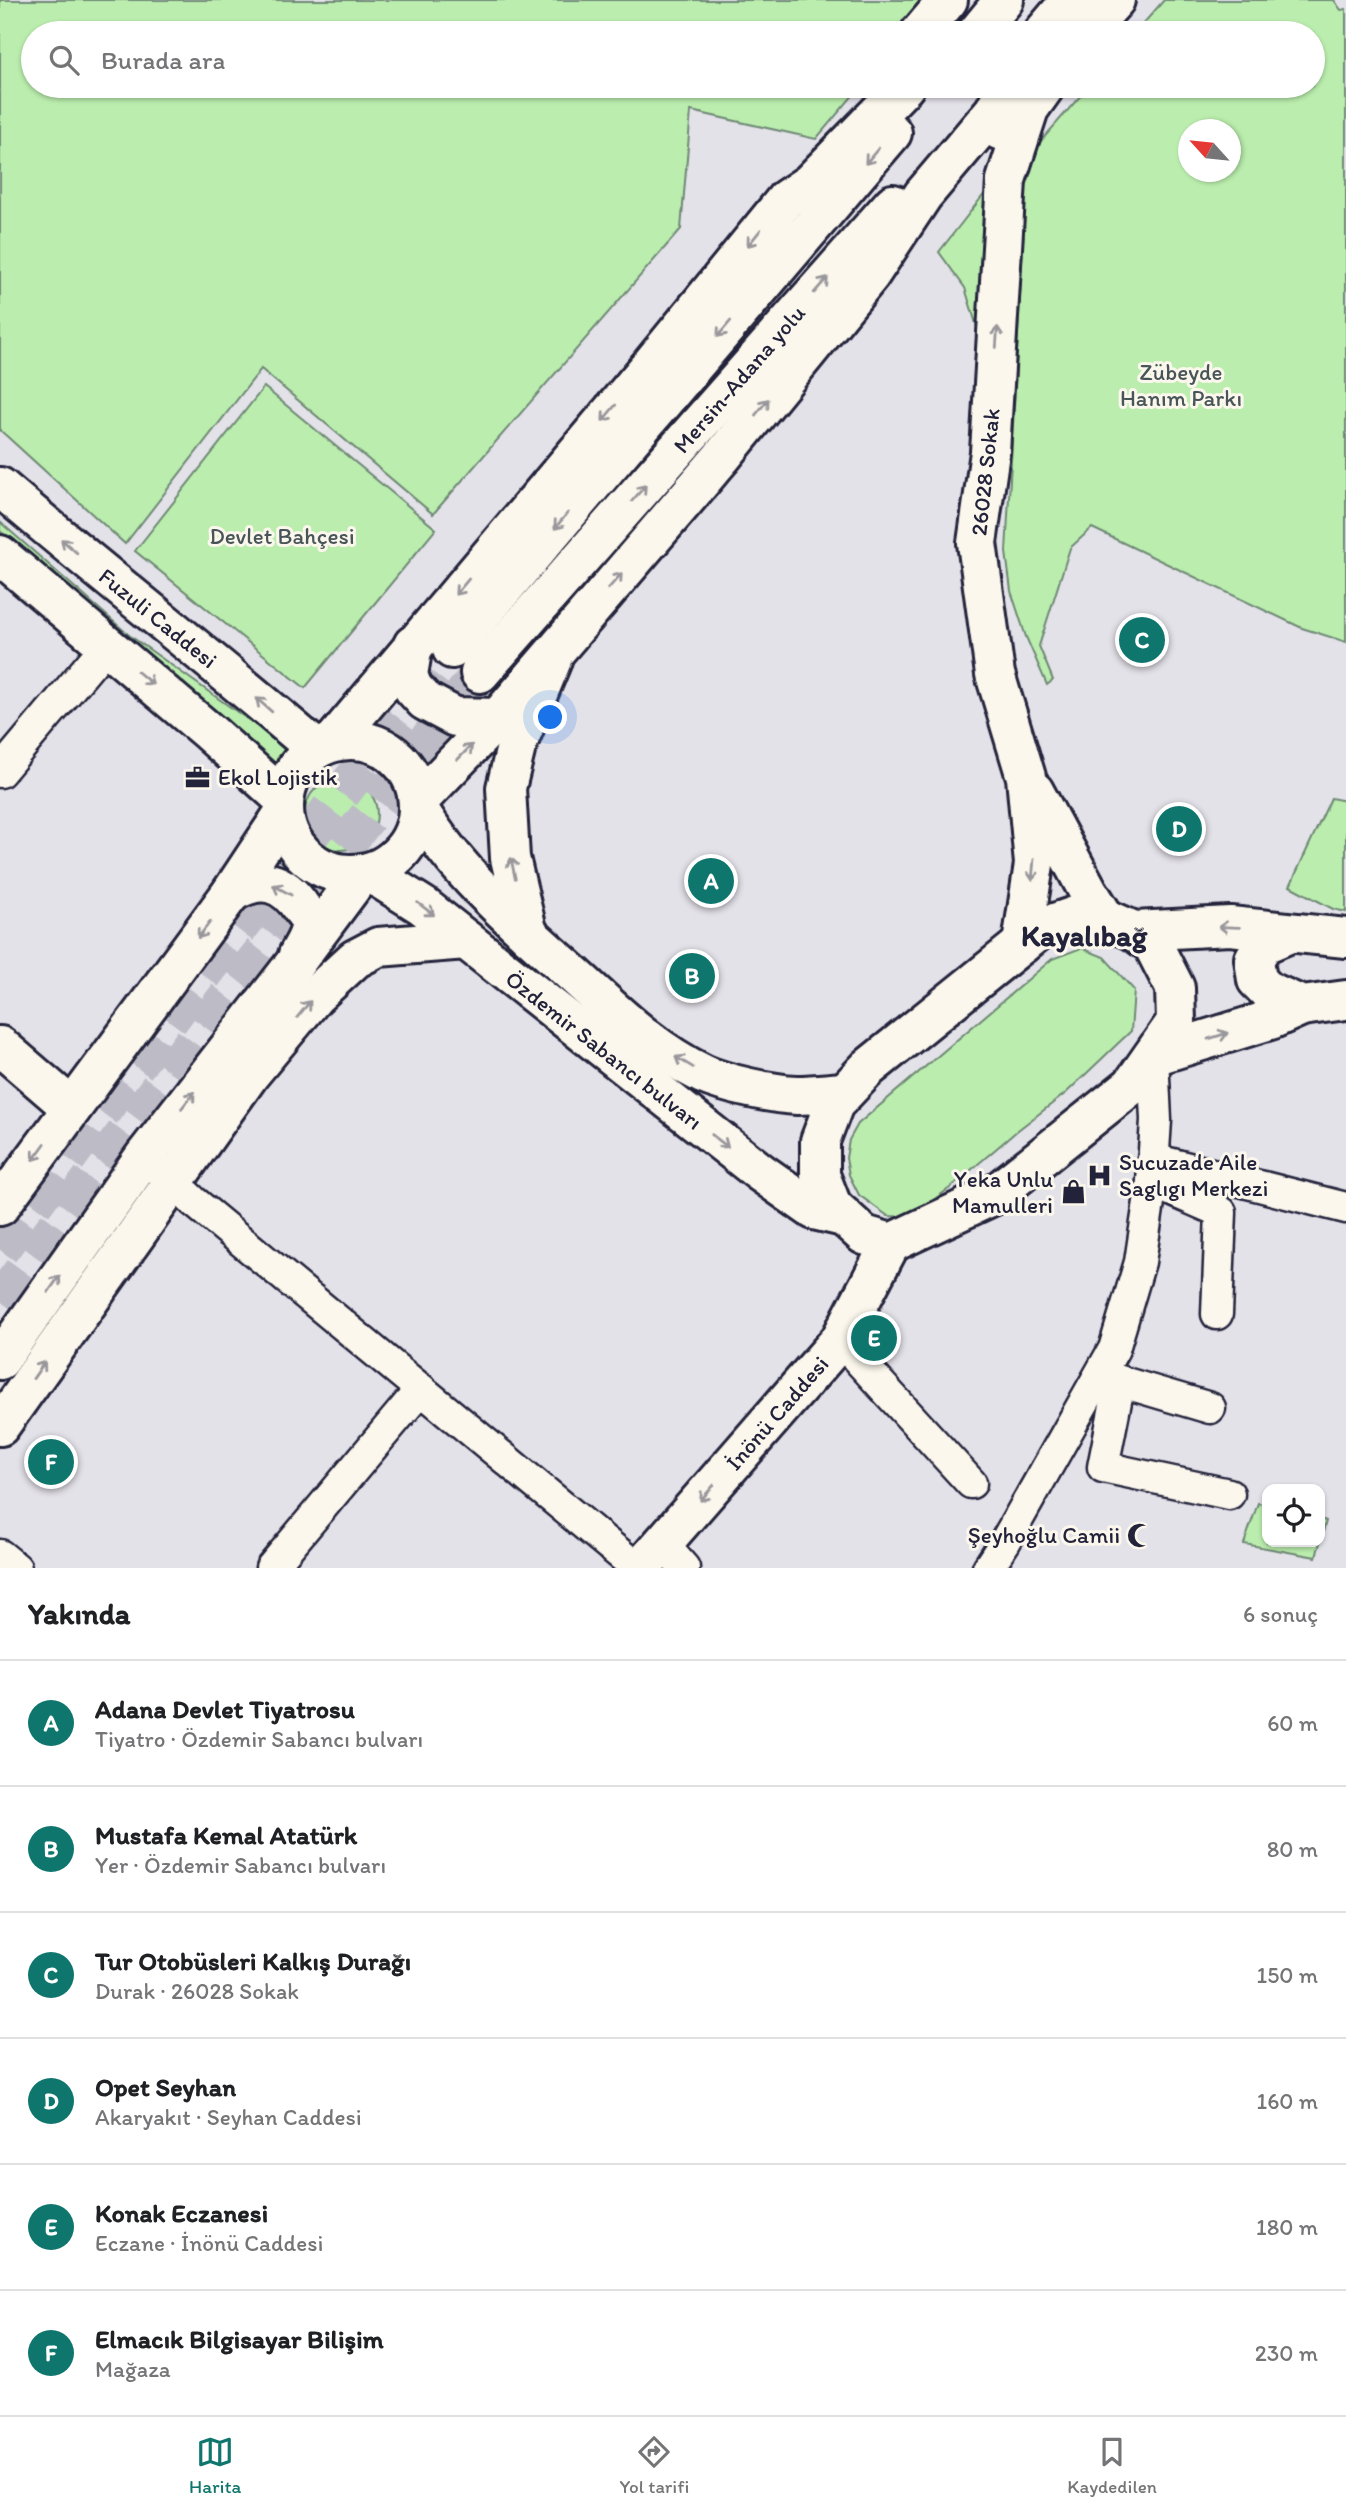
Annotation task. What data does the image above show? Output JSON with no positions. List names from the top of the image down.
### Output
{
  "streets": {
    "main road": [
      "Mersin-Adana yolu",
      "26028 Sokak",
      "Fuzuli Caddesi",
      "Özdemir Sabancı bulvarı",
      "İnönü Caddesi"
    ]
  },
  "crossings": [
    ["Fuzuli Caddesi", "Özdemir Sabancı bulvarı"]
  ],
  "one_way": ["İnönü Caddesi"],
  "districts": ["Kayalıbağ"],
  "parks": ["Zübeyde Hanım Parkı", "Devlet Bahçesi"],
  "places": {
    "office": ["Ekol Lojistik"],
    "hospital": ["Sucuzade Aile Saglıgı Merkezi"],
    "shop": ["Yeka Unlu Mamulleri"],
    "mosque": ["Şeyhoğlu Camii"]
  },
  "north": "top left",
  "page": {
    "search": "Burada ara",
    "pins": [
      "C",
      "D",
      "A",
      "B",
      "E",
      "F"
    ],
    "heading": ["Yakında", "6 sonuç"],
    "list": [
      {
        "mark": "A",
        "name": "Adana Devlet Tiyatrosu",
        "note": "Tiyatro · Özdemir Sabancı bulvarı",
        "value": "60 m"
      },
      {
        "mark": "B",
        "name": "Mustafa Kemal Atatürk",
        "note": "Yer · Özdemir Sabancı bulvarı",
        "value": "80 m"
      },
      {
        "mark": "C",
        "name": "Tur Otobüsleri Kalkış Durağı",
        "note": "Durak · 26028 Sokak",
        "value": "150 m"
      },
      {
        "mark": "D",
        "name": "Opet Seyhan",
        "note": "Akaryakıt · Seyhan Caddesi",
        "value": "160 m"
      },
      {
        "mark": "E",
        "name": "Konak Eczanesi",
        "note": "Eczane · İnönü Caddesi",
        "value": "180 m"
      },
      {
        "mark": "F",
        "name": "Elmacık Bilgisayar Bilişim",
        "note": "Mağaza",
        "value": "230 m"
      }
    ],
    "nav": ["Harita", "Yol tarifi", "Kaydedilen"]
  }
}
